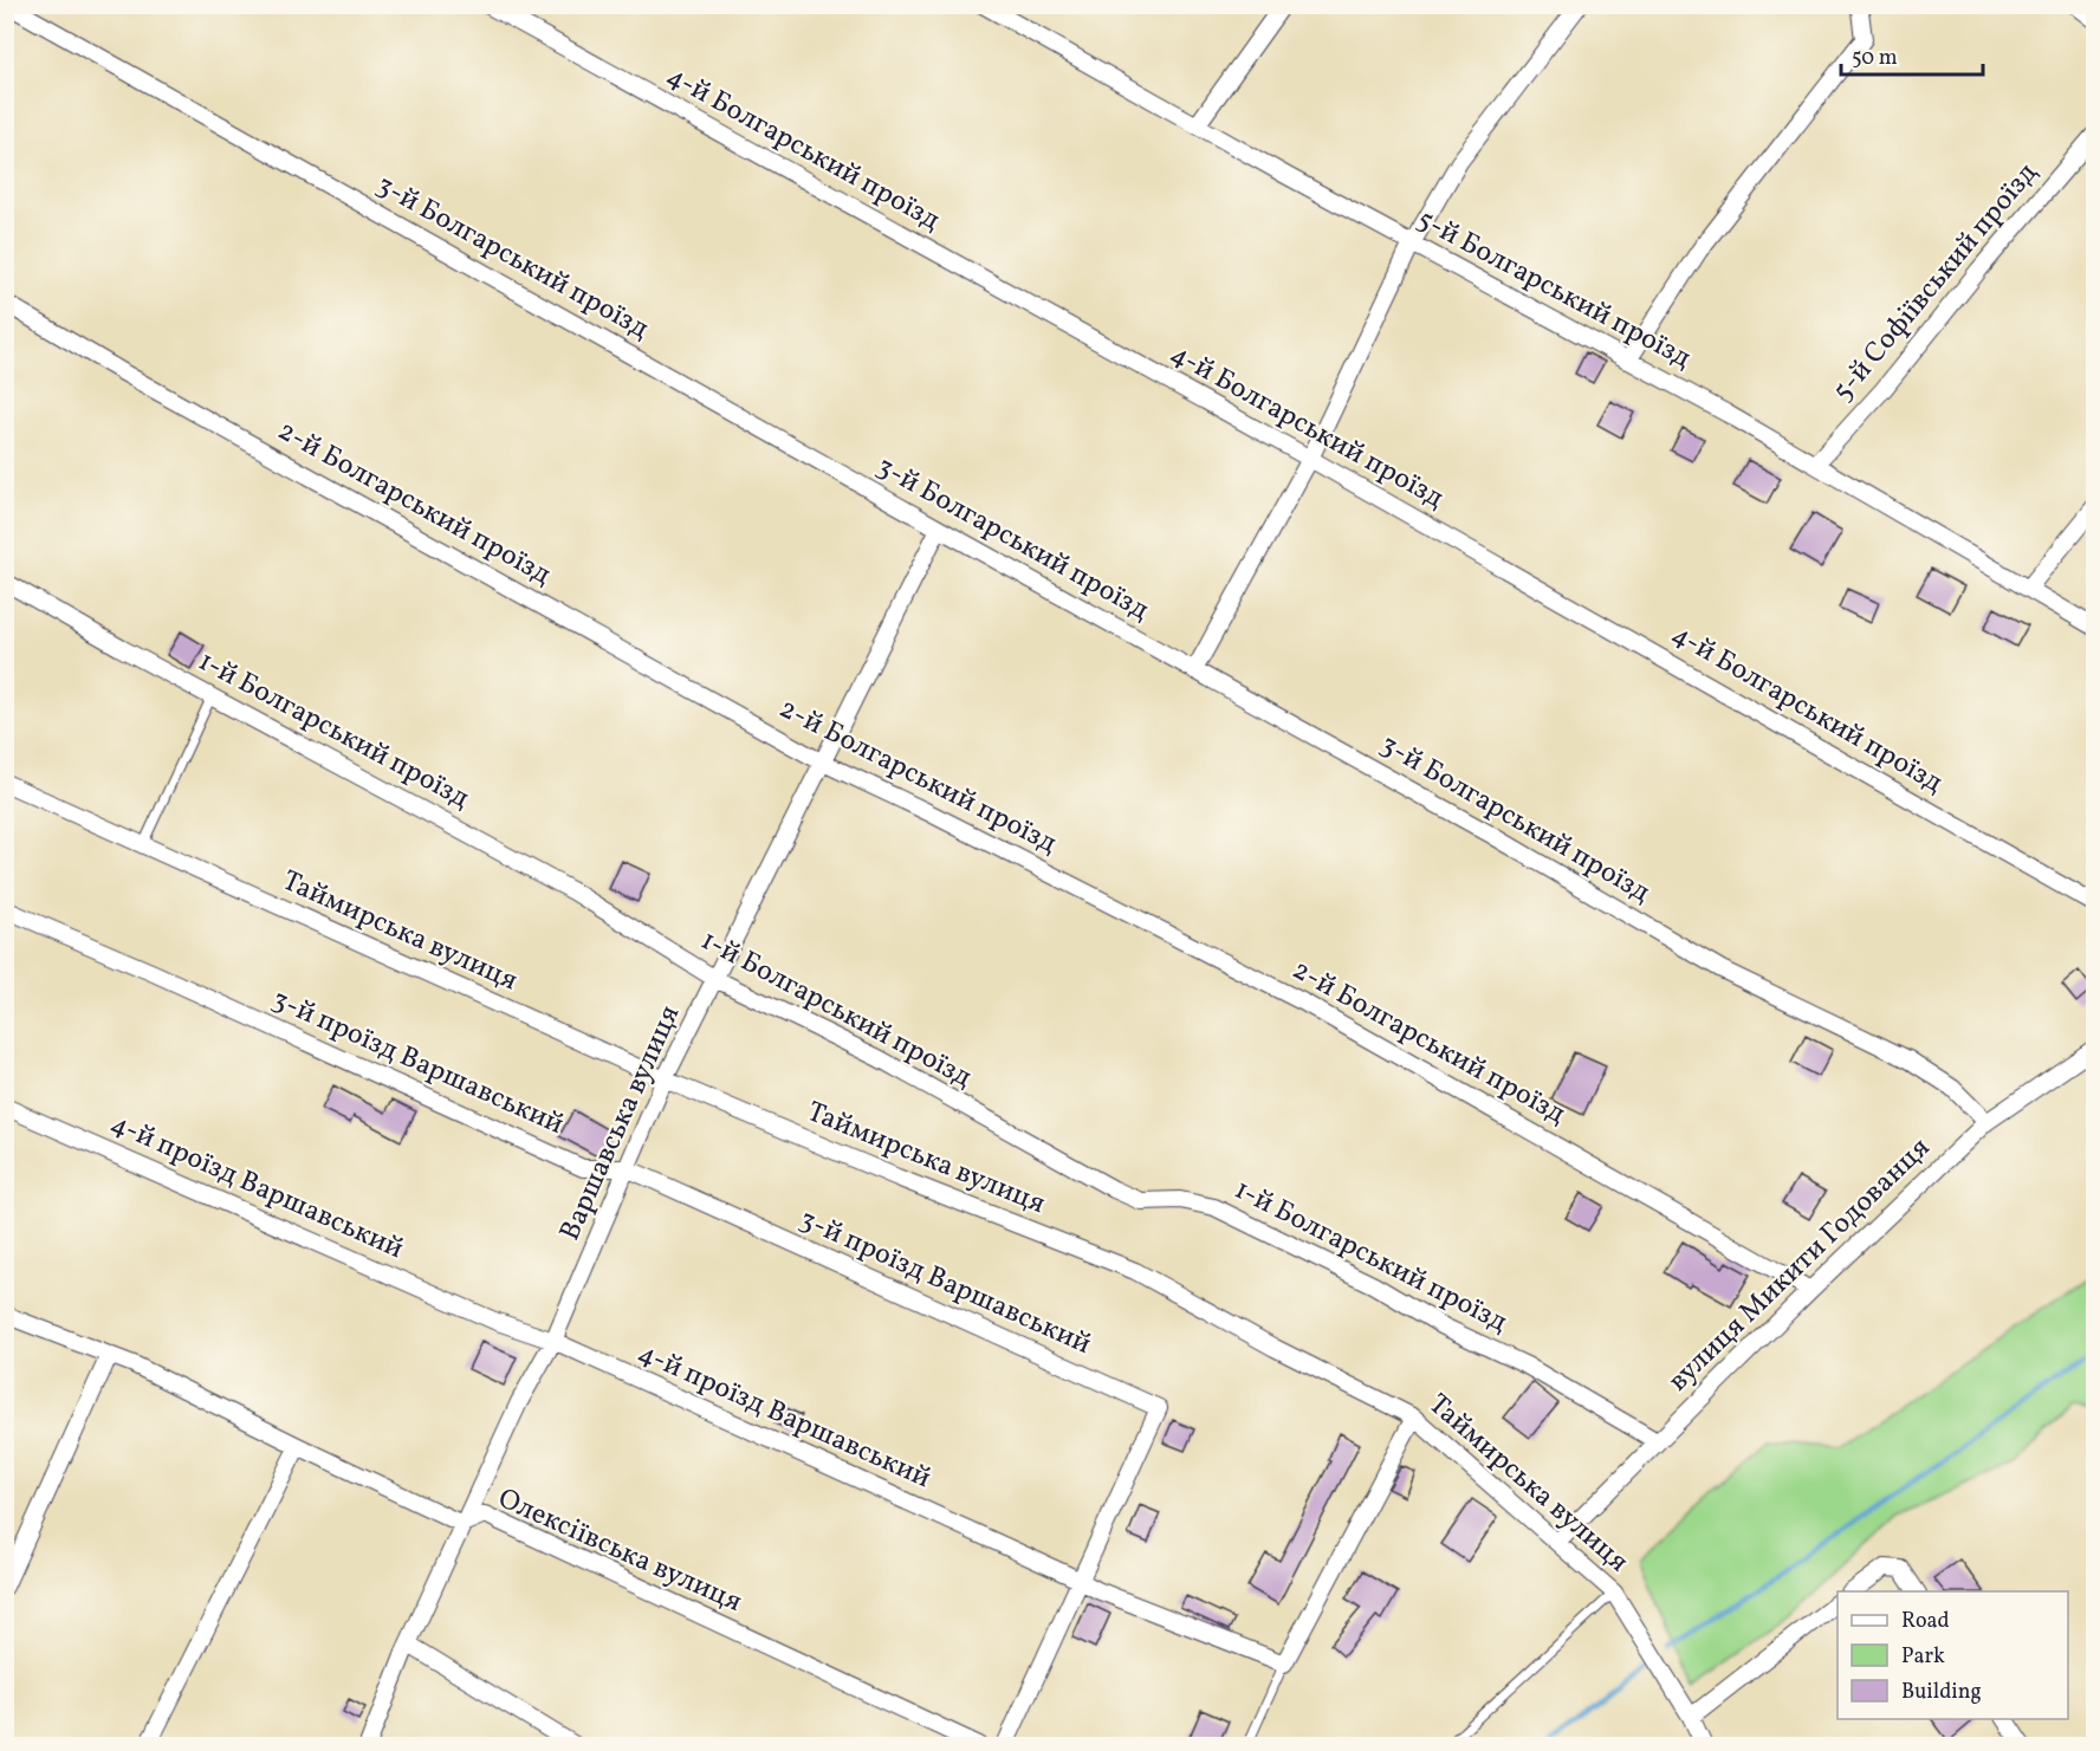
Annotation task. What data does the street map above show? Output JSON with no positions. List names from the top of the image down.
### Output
{
  "streets": {
    "street": [
      "4-й Болгарський проїзд",
      "3-й Болгарський проїзд",
      "5-й Софіївський проїзд",
      "5-й Болгарський проїзд",
      "2-й Болгарський проїзд",
      "1-й Болгарський проїзд",
      "Таймирська вулиця",
      "3-й проїзд Варшавський",
      "Варшавська вулиця",
      "4-й проїзд Варшавський",
      "вулиця Микити Годованця",
      "Олексіївська вулиця"
    ]
  },
  "crossings": [
    ["3-й Болгарський проїзд", "Варшавська вулиця"],
    ["3-й Болгарський проїзд", "вулиця Микити Годованця"],
    ["5-й Софіївський проїзд", "5-й Болгарський проїзд"],
    ["2-й Болгарський проїзд", "Варшавська вулиця"],
    ["2-й Болгарський проїзд", "вулиця Микити Годованця"],
    ["1-й Болгарський проїзд", "Варшавська вулиця"],
    ["1-й Болгарський проїзд", "вулиця Микити Годованця"],
    ["Таймирська вулиця", "Варшавська вулиця"],
    ["Таймирська вулиця", "вулиця Микити Годованця"],
    ["3-й проїзд Варшавський", "Варшавська вулиця"],
    ["3-й проїзд Варшавський", "4-й проїзд Варшавський"],
    ["Варшавська вулиця", "4-й проїзд Варшавський"],
    ["Варшавська вулиця", "Олексіївська вулиця"]
  ],
  "legend": ["Road", "Park", "Building"],
  "scale_bar": "50 m"
}
